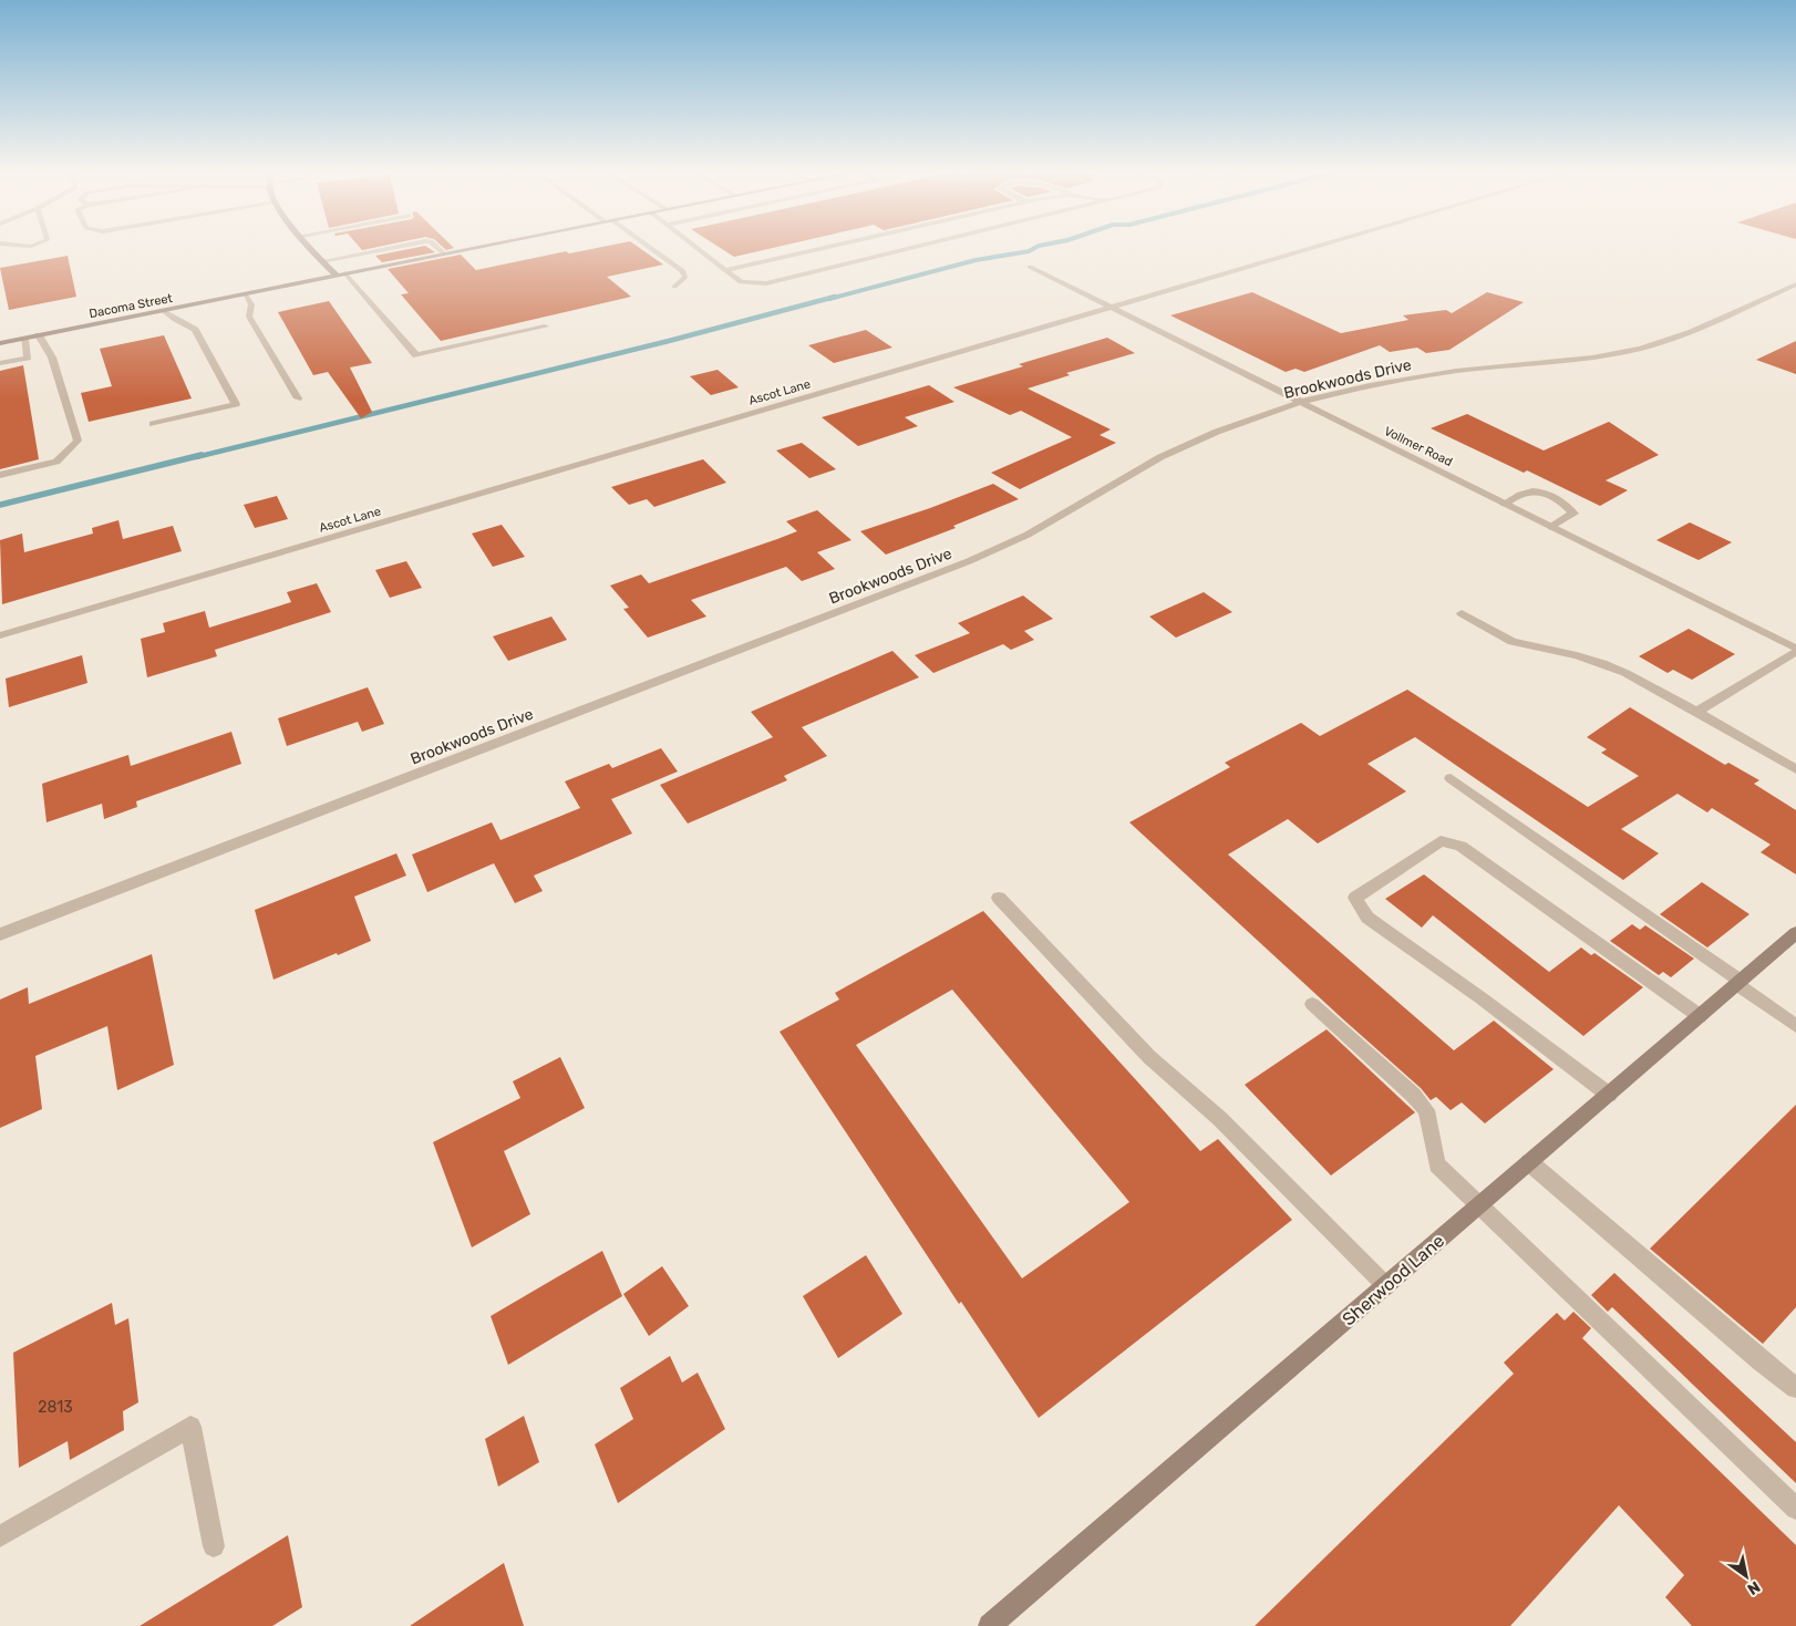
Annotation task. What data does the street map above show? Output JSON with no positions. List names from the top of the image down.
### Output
{
  "streets": {
    "main road": ["Dacoma Street", "Sherwood Lane"],
    "street": ["Brookwoods Drive", "Ascot Lane", "Vollmer Road"]
  },
  "crossings": [
    ["Brookwoods Drive", "Vollmer Road"],
    ["Ascot Lane", "Vollmer Road"]
  ],
  "house_numbers": ["2813"],
  "north": "bottom right"
}
